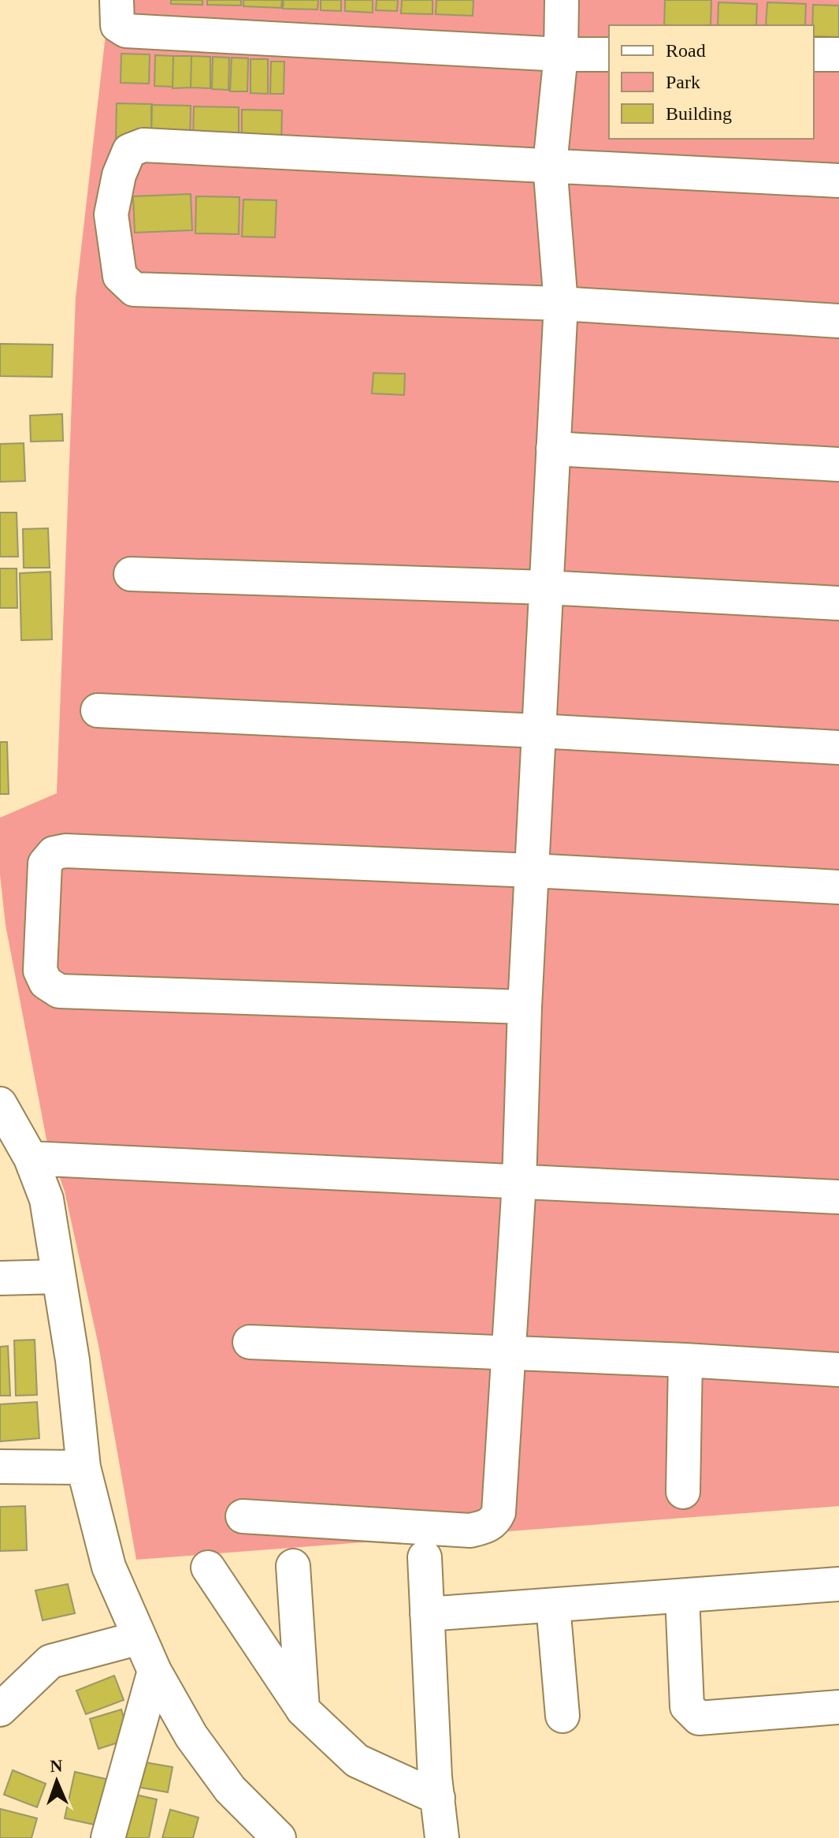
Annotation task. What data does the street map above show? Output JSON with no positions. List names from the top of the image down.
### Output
{
  "legend": ["Road", "Park", "Building"],
  "north": "top"
}
